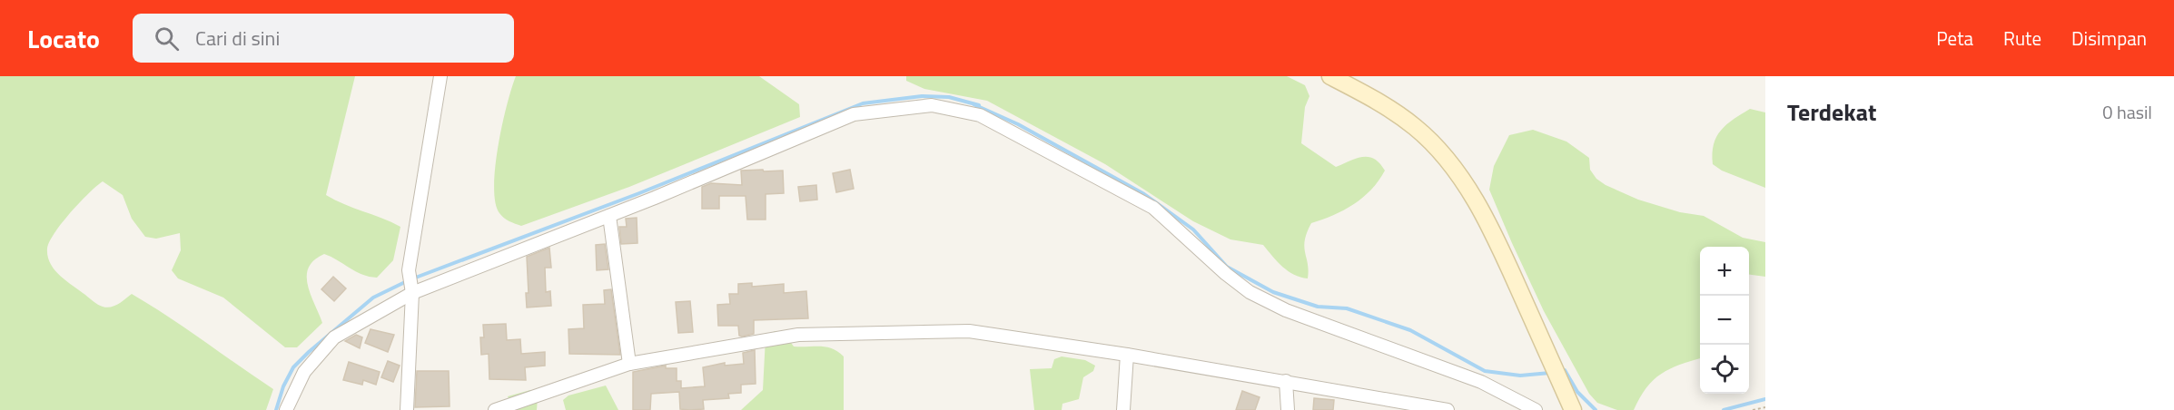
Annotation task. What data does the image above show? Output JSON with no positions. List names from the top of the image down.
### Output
{
  "page": {
    "header": "Locato",
    "search": "Cari di sini",
    "nav": ["Peta", "Rute", "Disimpan"],
    "heading": ["Terdekat", "0 hasil"],
    "map_buttons": ["+", "−"]
  }
}
